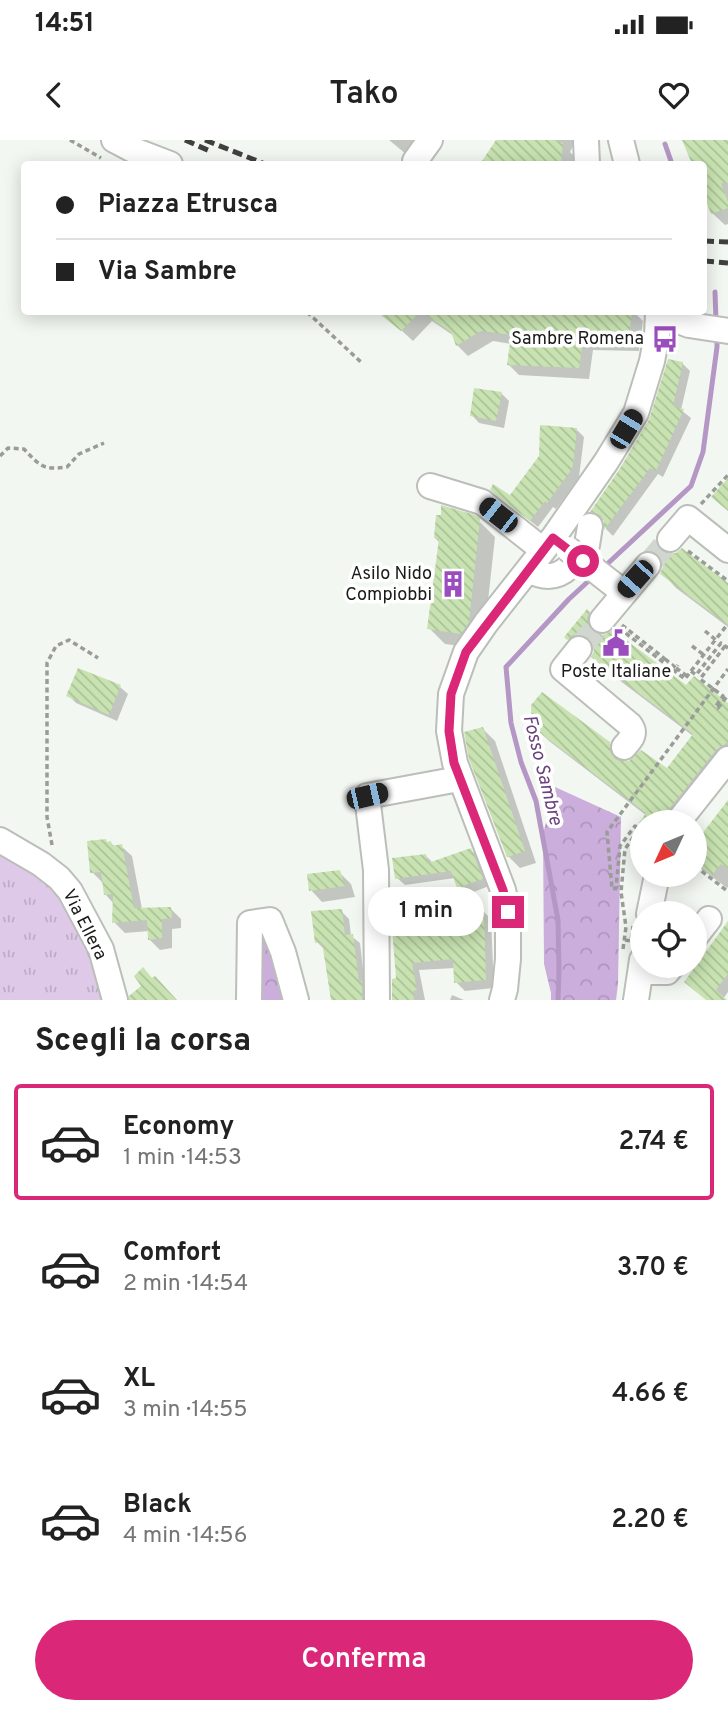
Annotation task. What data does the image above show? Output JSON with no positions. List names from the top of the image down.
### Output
{
  "streets": {
    "street": ["Via Ellera"]
  },
  "water": ["Fosso Sambre"],
  "places": {
    "bus stop": ["Sambre Romena"],
    "building": ["Asilo Nido Compiobbi"],
    "public building": ["Poste Italiane"]
  },
  "north": "bottom left",
  "page": {
    "status": "14:51",
    "header": "Tako",
    "banner": ["Piazza Etrusca", "Via Sambre"],
    "bubble": "1 min",
    "heading": "Scegli la corsa",
    "list": [
      {
        "name": "Economy",
        "note": "1 min · 14:53",
        "value": "2.74 €"
      },
      {
        "name": "Comfort",
        "note": "2 min · 14:54",
        "value": "3.70 €"
      },
      {
        "name": "XL",
        "note": "3 min · 14:55",
        "value": "4.66 €"
      },
      {
        "name": "Black",
        "note": "4 min · 14:56",
        "value": "2.20 €"
      }
    ],
    "buttons": "Conferma"
  }
}
